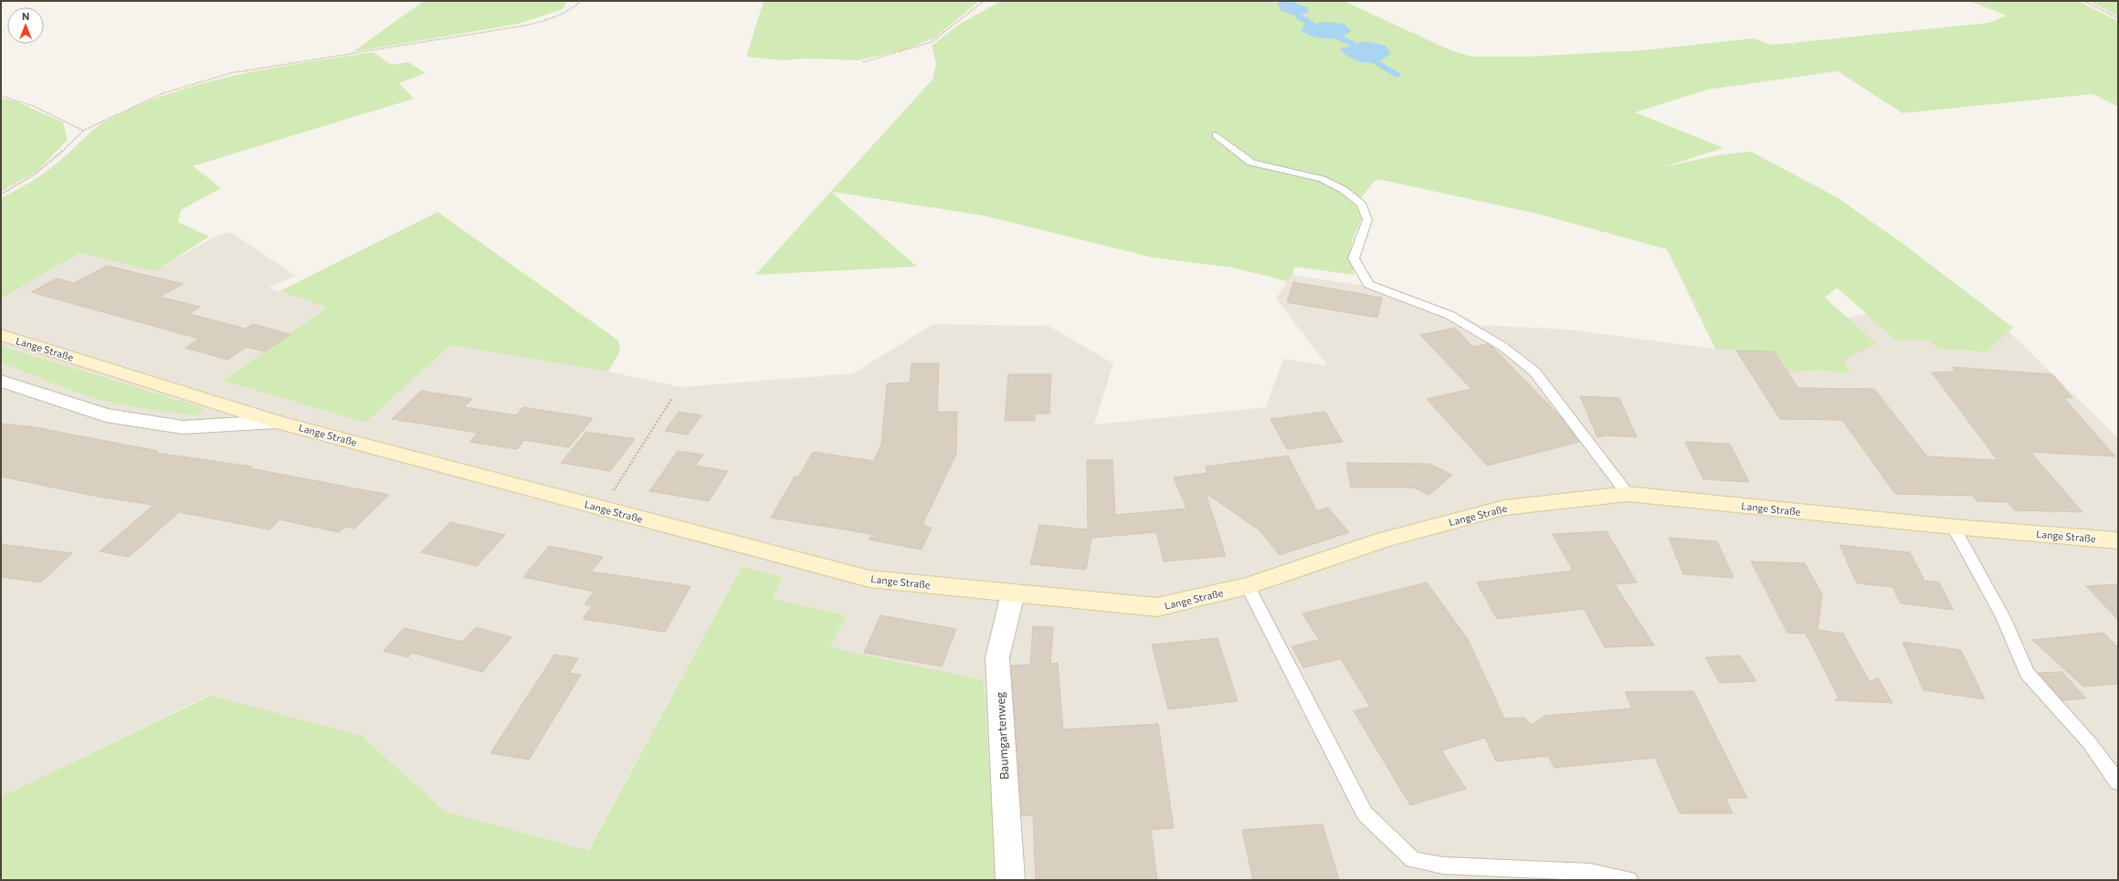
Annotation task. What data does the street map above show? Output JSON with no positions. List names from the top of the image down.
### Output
{
  "streets": {
    "main road": ["Lange Straße"],
    "street": ["Baumgartenweg"]
  },
  "crossings": [
    ["Lange Straße", "Baumgartenweg"]
  ],
  "north": "top"
}
